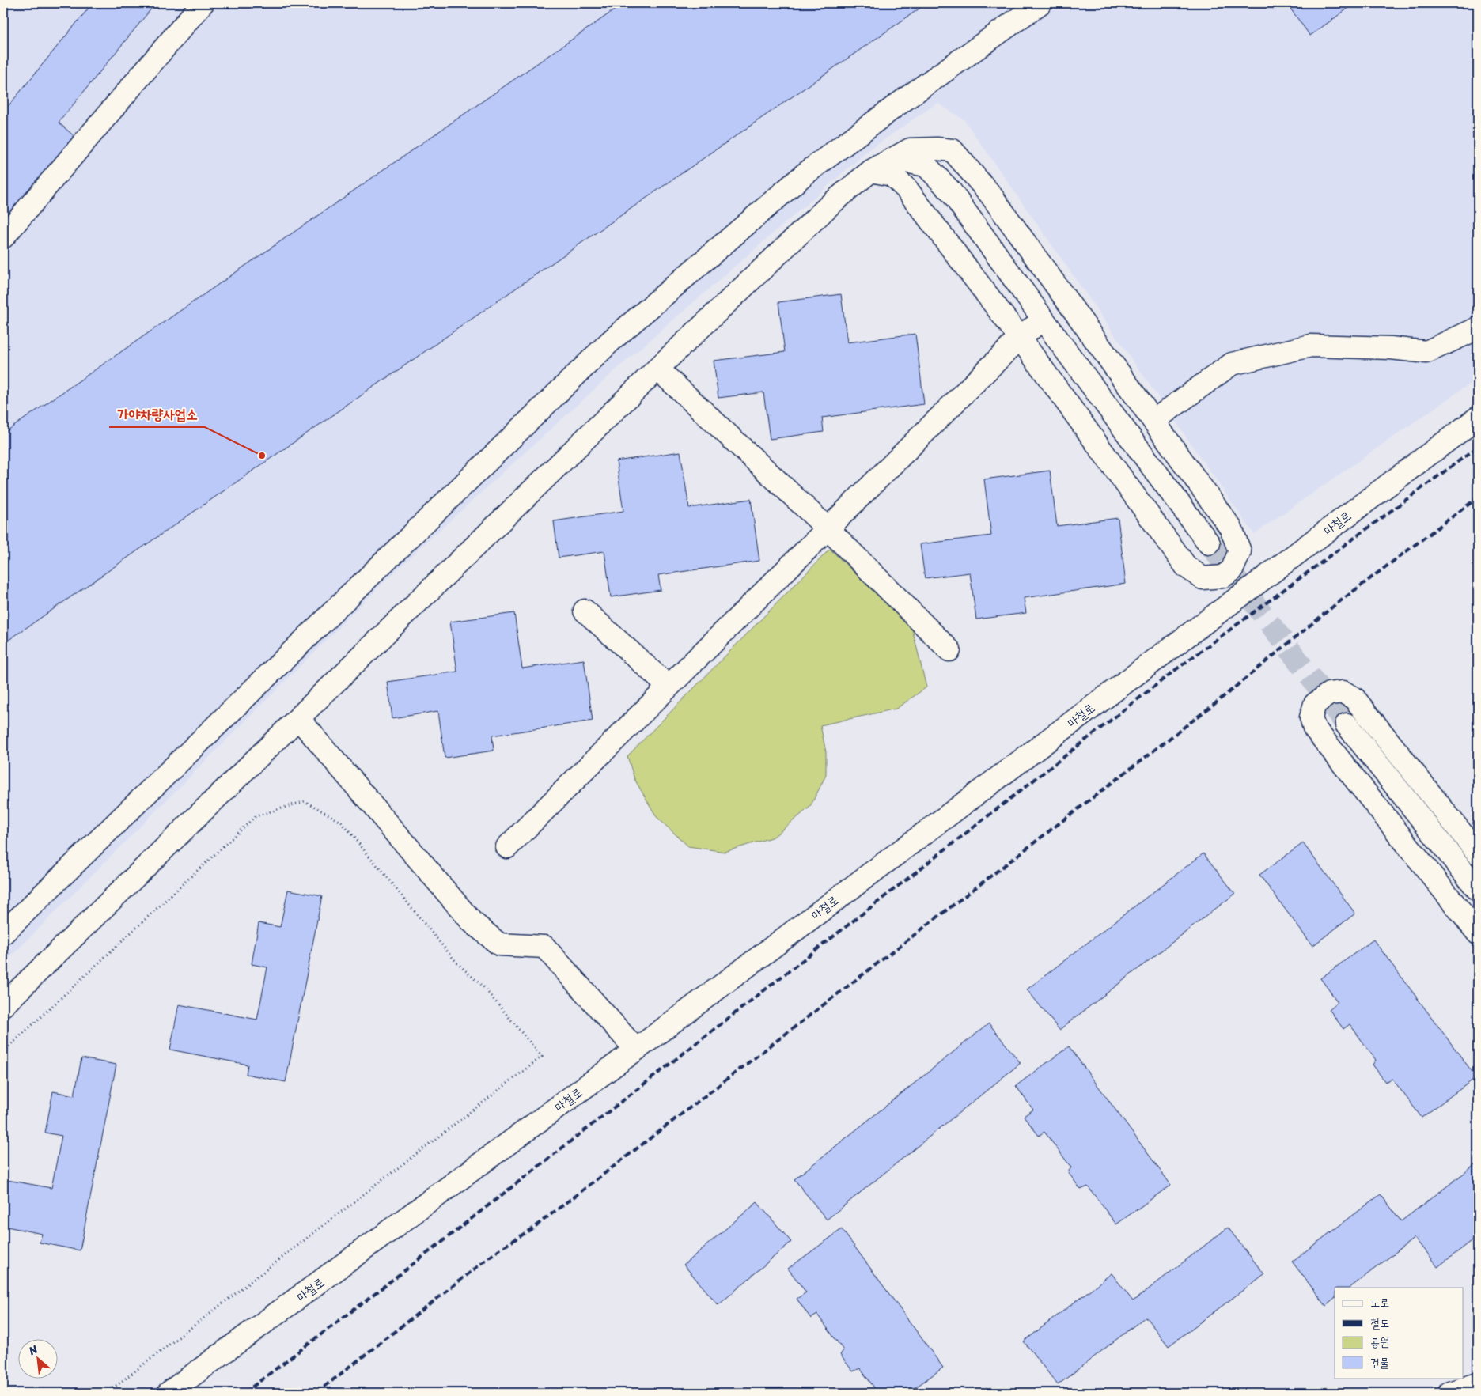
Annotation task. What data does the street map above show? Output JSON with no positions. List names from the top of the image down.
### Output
{
  "streets": {
    "street": ["마철로"]
  },
  "places": ["가야차량사업소"],
  "legend": [
    "도로",
    "철도",
    "공원",
    "건물"
  ],
  "north": "top left"
}
